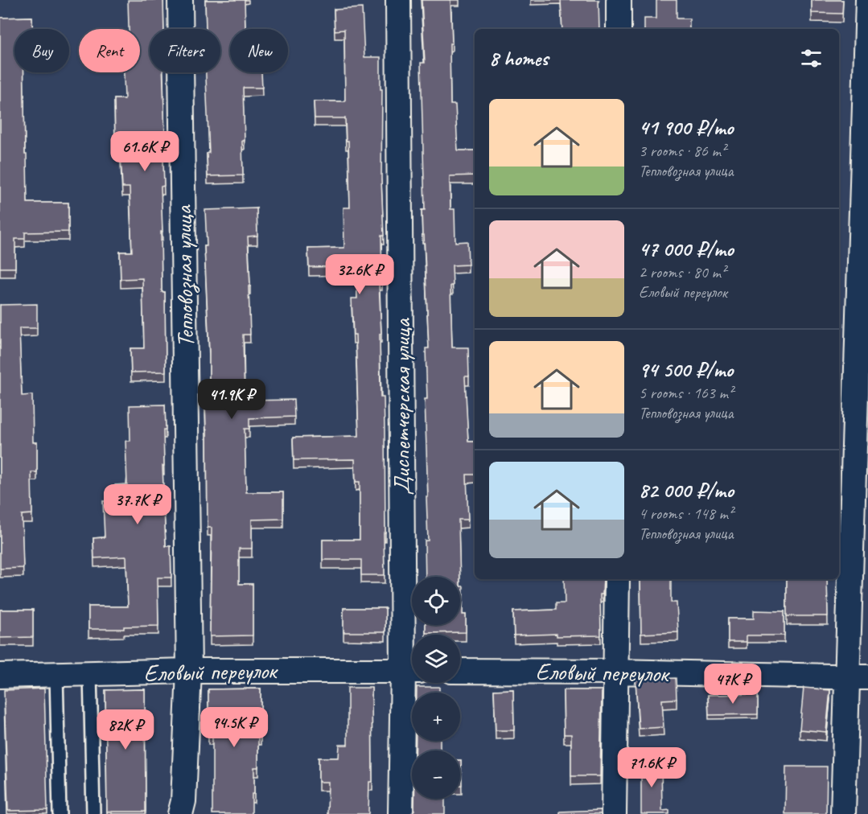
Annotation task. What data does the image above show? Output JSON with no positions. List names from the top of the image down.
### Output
{
  "streets": {
    "street": ["Тепловозная улица", "Диспетчерская улица", "Еловый переулок"]
  },
  "crossings": [
    ["Тепловозная улица", "Еловый переулок"],
    ["Диспетчерская улица", "Еловый переулок"]
  ],
  "page": {
    "chip": [
      "Buy",
      "Rent",
      "Filters",
      "New"
    ],
    "heading": "8 homes",
    "list": [
      {
        "name": "41 900 ₽/mo",
        "note": "3 rooms · 86 m² · Тепловозная улица"
      },
      {
        "name": "47 000 ₽/mo",
        "note": "2 rooms · 80 m² · Еловый переулок"
      },
      {
        "name": "94 500 ₽/mo",
        "note": "5 rooms · 163 m² · Тепловозная улица"
      },
      {
        "name": "82 000 ₽/mo",
        "note": "4 rooms · 148 m² · Тепловозная улица"
      }
    ],
    "price": [
      "61.6K ₽",
      "32.6K ₽",
      "41.9K ₽",
      "37.7K ₽",
      "47K ₽",
      "94.5K ₽",
      "82K ₽",
      "71.6K ₽"
    ],
    "map_buttons": ["+", "−"]
  }
}
